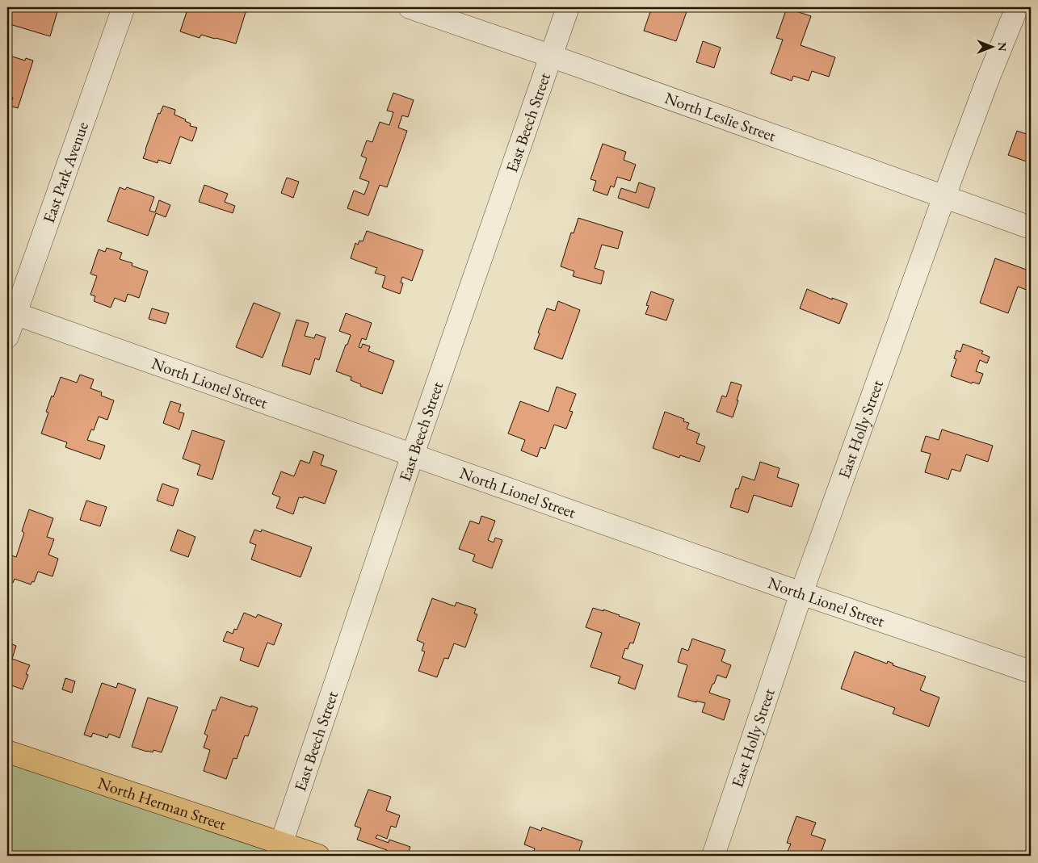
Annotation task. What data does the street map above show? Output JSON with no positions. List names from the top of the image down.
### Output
{
  "streets": {
    "main road": ["North Herman Street"],
    "street": [
      "North Leslie Street",
      "East Beech Street",
      "East Park Avenue",
      "North Lionel Street",
      "East Holly Street"
    ]
  },
  "crossings": [
    ["North Leslie Street", "East Beech Street"],
    ["North Leslie Street", "East Holly Street"],
    ["East Beech Street", "North Lionel Street"],
    ["East Beech Street", "North Herman Street"],
    ["East Park Avenue", "North Lionel Street"],
    ["North Lionel Street", "East Holly Street"]
  ],
  "north": "right"
}
